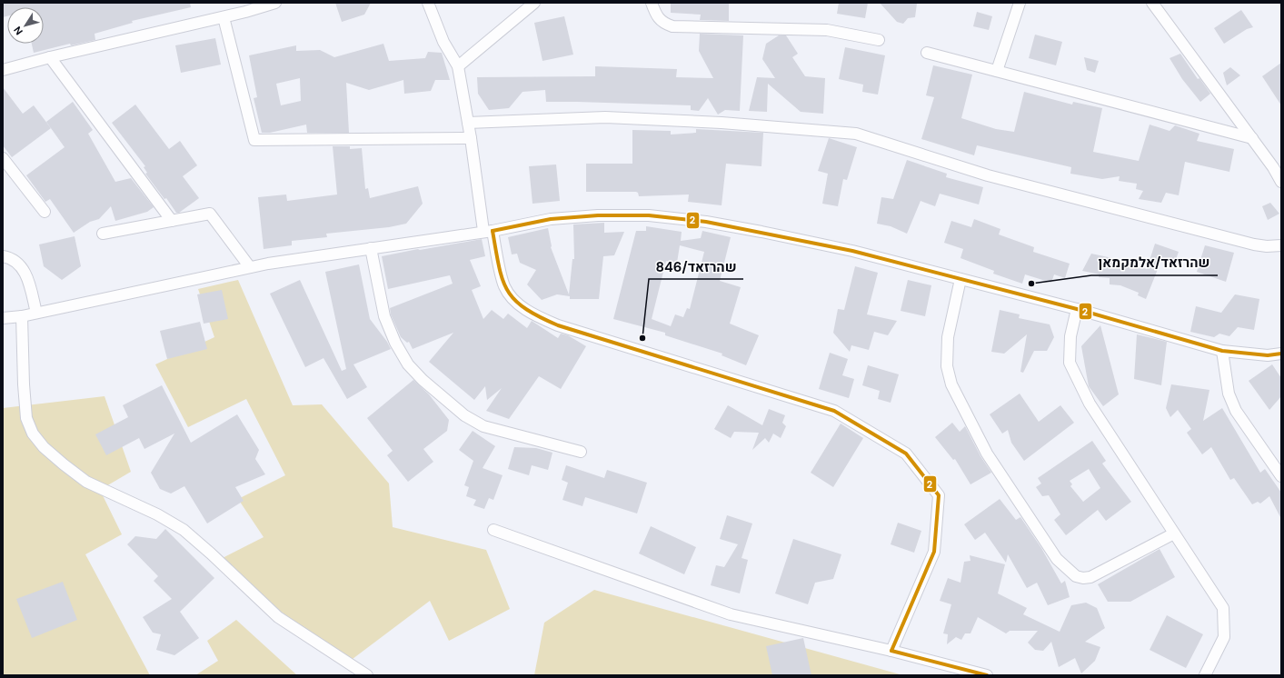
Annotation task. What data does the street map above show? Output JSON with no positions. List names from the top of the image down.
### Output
{
  "places": ["שהרזאד/אלמקמאן", "846/שהרזאד"],
  "lines": ["transit line 2"],
  "north": "bottom left"
}
